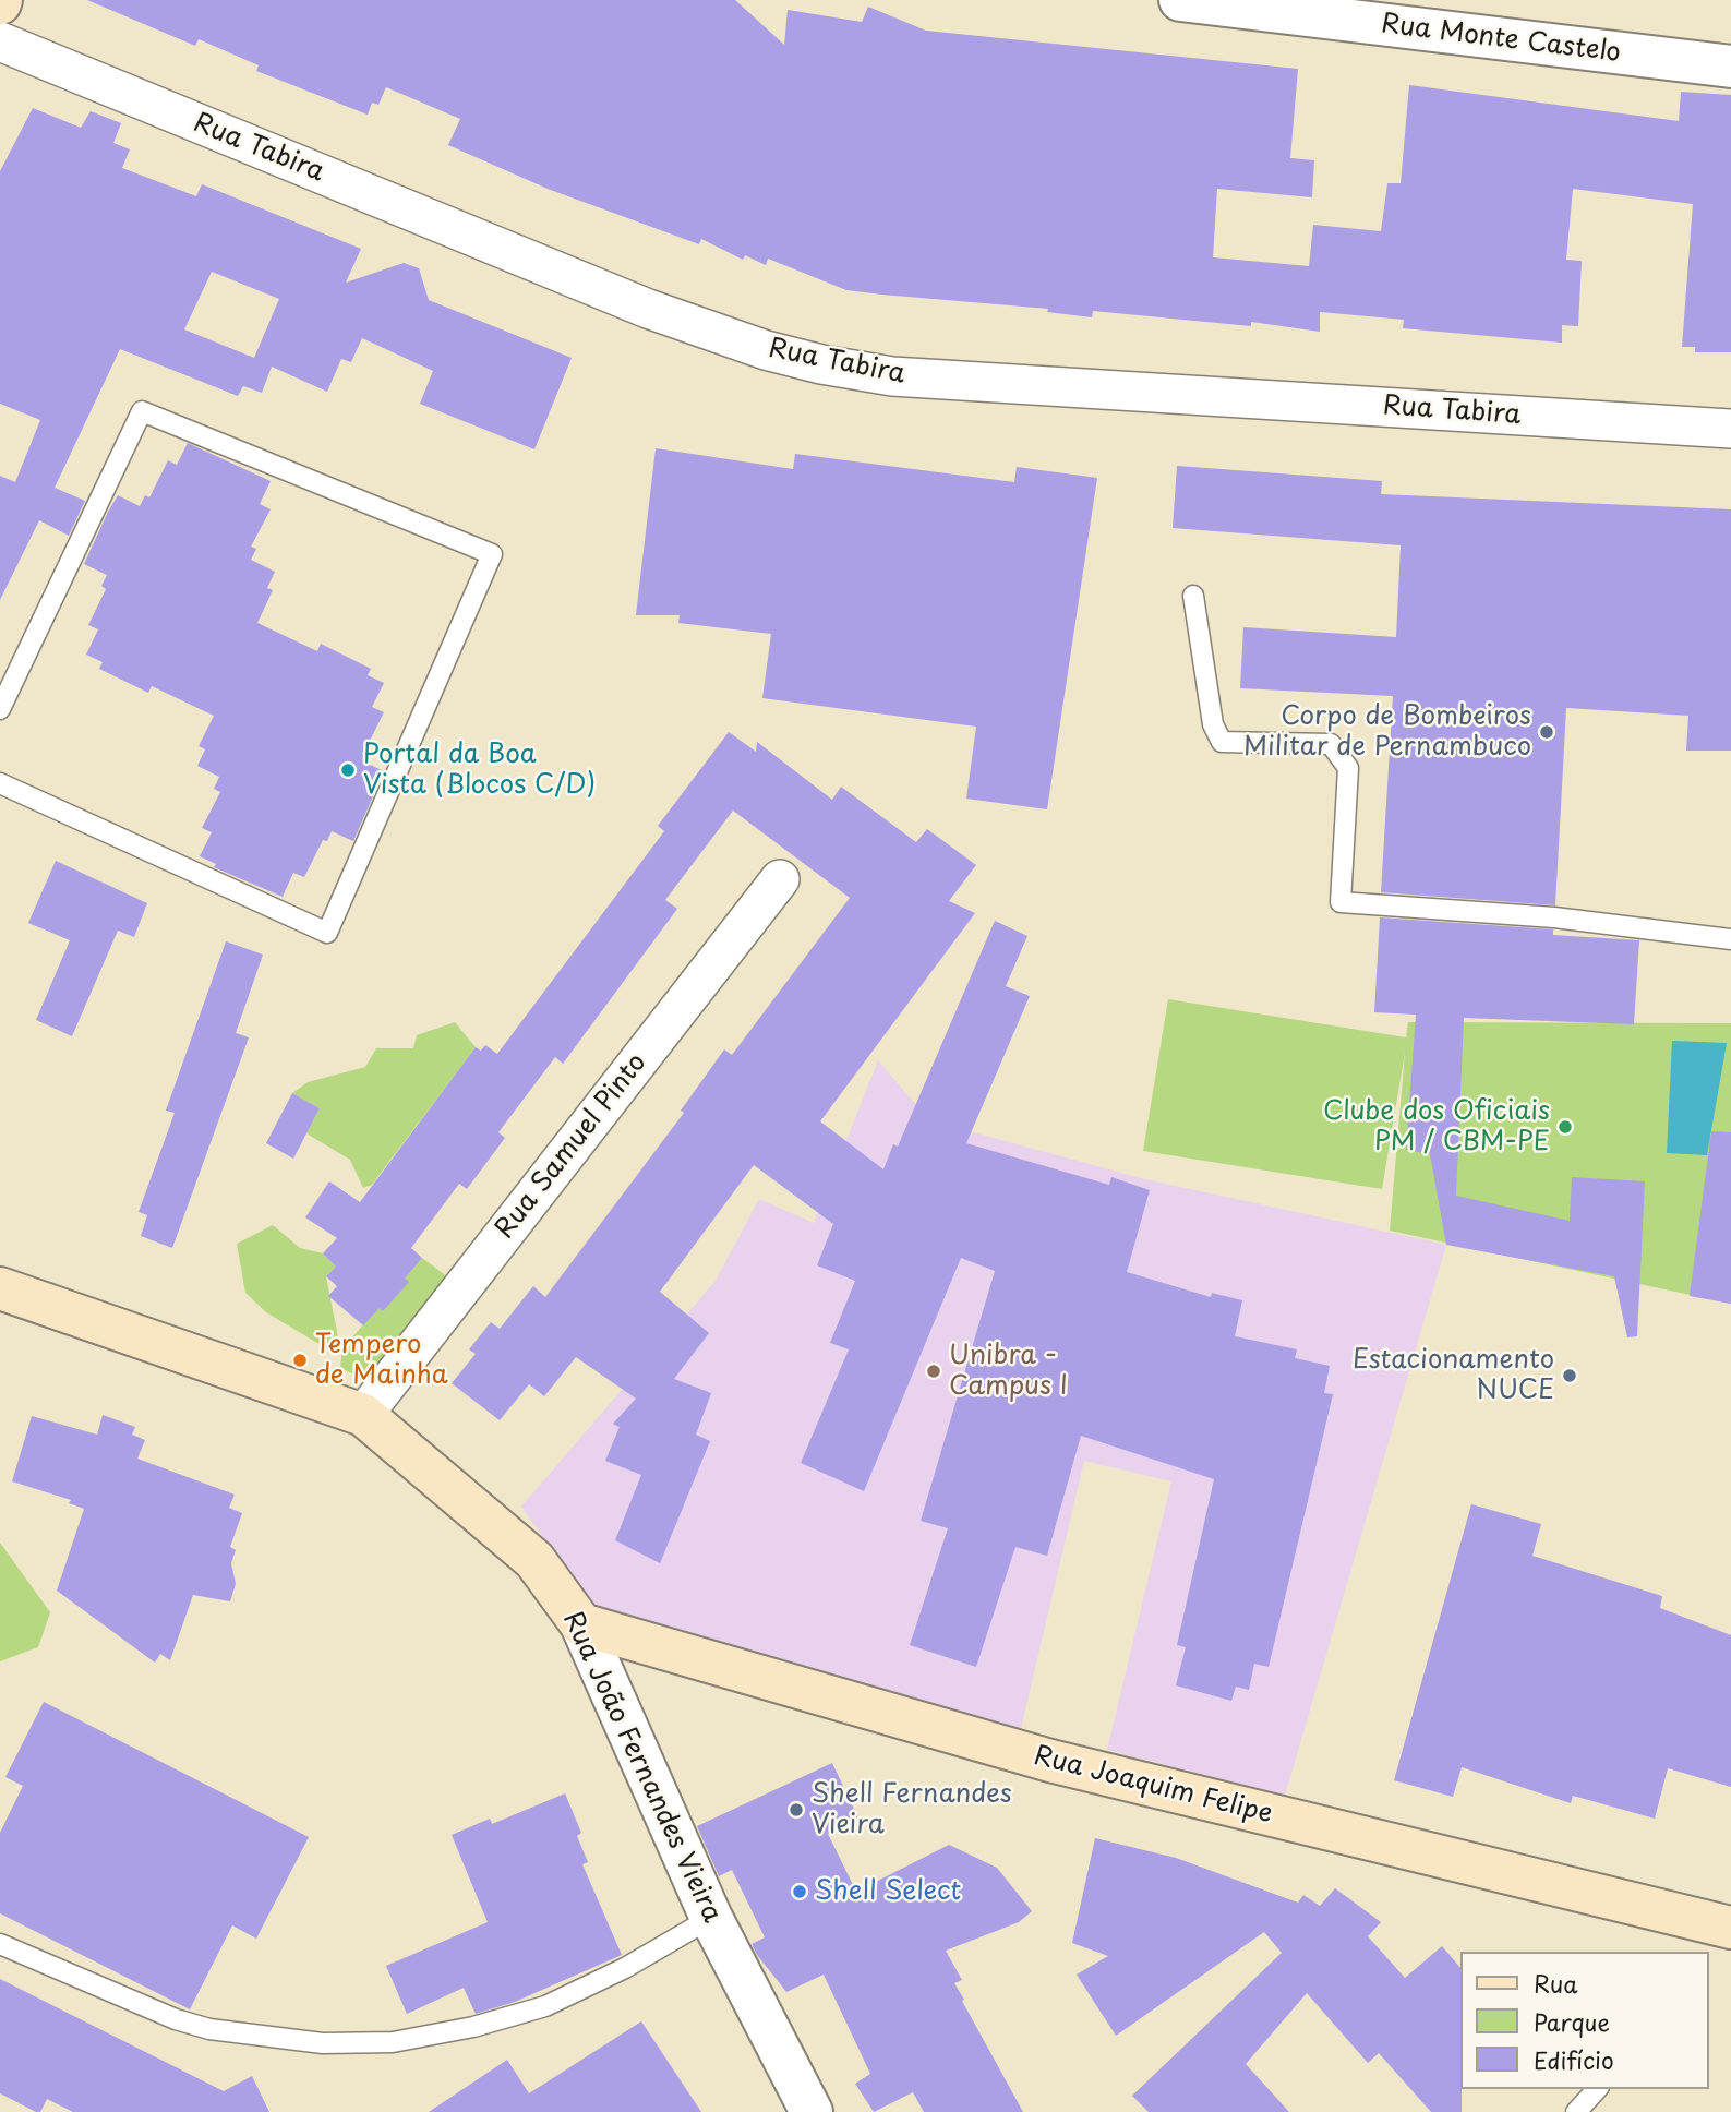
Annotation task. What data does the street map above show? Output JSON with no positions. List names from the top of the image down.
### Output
{
  "streets": {
    "main road": ["Rua João Fernandes Vieira", "Rua Joaquim Felipe"],
    "street": ["Rua Monte Castelo", "Rua Tabira", "Rua Samuel Pinto"]
  },
  "crossings": [
    ["Rua Samuel Pinto", "Rua João Fernandes Vieira"],
    ["Rua João Fernandes Vieira", "Rua Joaquim Felipe"]
  ],
  "places": [
    "Corpo de Bombeiros Militar de Pernambuco",
    "Portal da Boa Vista (Blocos C/D)",
    "Clube dos Oficiais PM / CBM-PE",
    "Tempero de Mainha",
    "Unibra - Campus I",
    "Estacionamento NUCE",
    "Shell Fernandes Vieira",
    "Shell Select"
  ],
  "legend": ["Rua", "Parque", "Edifício"]
}
